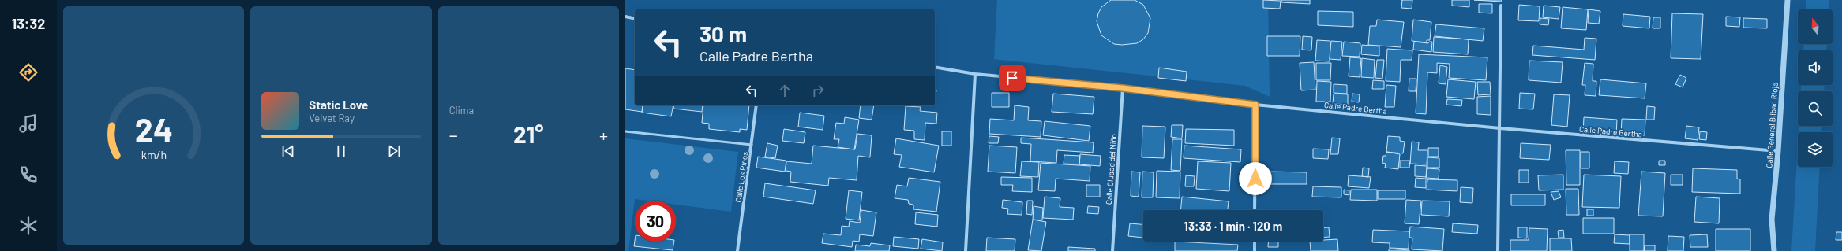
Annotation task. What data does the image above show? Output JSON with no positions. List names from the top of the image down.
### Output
{
  "streets": {
    "street": [
      "Calle Padre Bertha",
      "Calle General Bilbao Rioja",
      "Calle Ciudad del Niño",
      "Calle Los Pinos"
    ]
  },
  "crossings": [
    ["Calle Padre Bertha", "Calle General Bilbao Rioja"],
    ["Calle Padre Bertha", "Calle Ciudad del Niño"]
  ],
  "north": "top",
  "page": {
    "tabs": "13:32",
    "tile": "Clima",
    "turn": ["30 m", "Calle Padre Bertha"],
    "song": ["Static Love", "Velvet Ray"],
    "heat": ["−", "21°", "+"],
    "limit": "30",
    "trip": "13:33 · 1 min · 120 m",
    "gauge": ["24", "km/h"]
  }
}
